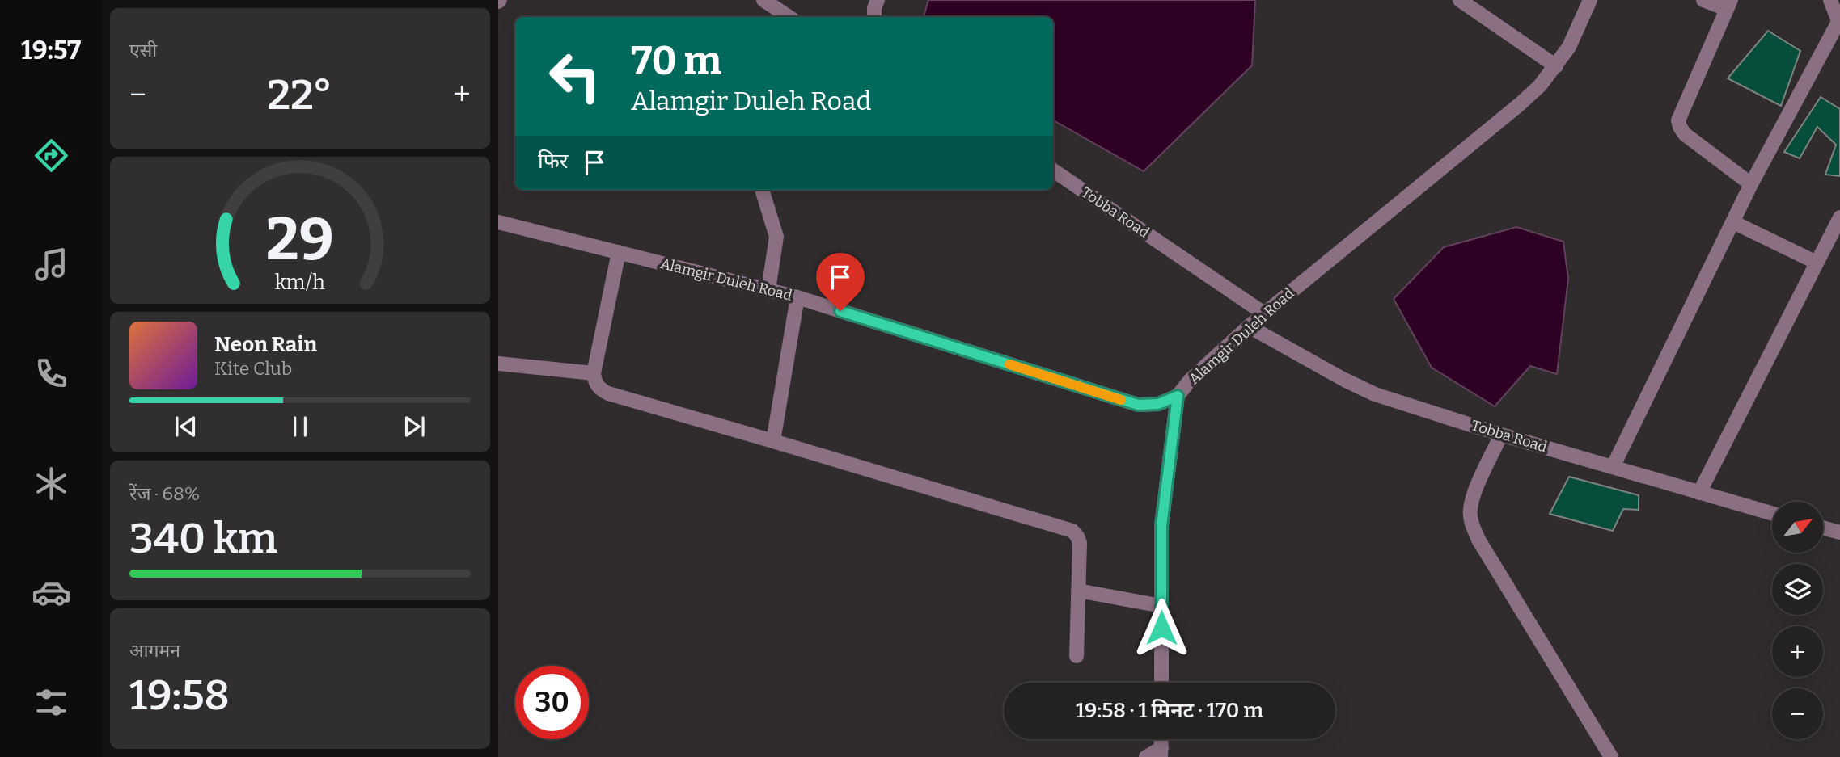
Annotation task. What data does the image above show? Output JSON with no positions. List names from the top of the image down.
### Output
{
  "streets": {
    "street": ["Tobba Road", "Alamgir Duleh Road"]
  },
  "crossings": [
    ["Tobba Road", "Alamgir Duleh Road"]
  ],
  "north": "top right",
  "page": {
    "tabs": "19:57",
    "tile": [
      "एसी",
      ["रेंज · 68%", "340 km"],
      ["आगमन", "19:58"]
    ],
    "turn": ["70 m", "Alamgir Duleh Road"],
    "heat": ["−", "22°", "+"],
    "then": "फिर",
    "song": ["Neon Rain", "Kite Club"],
    "map_buttons": ["+", "−"],
    "limit": "30",
    "trip": "19:58 · 1 मिनट · 170 m",
    "gauge": ["29", "km/h"]
  }
}
